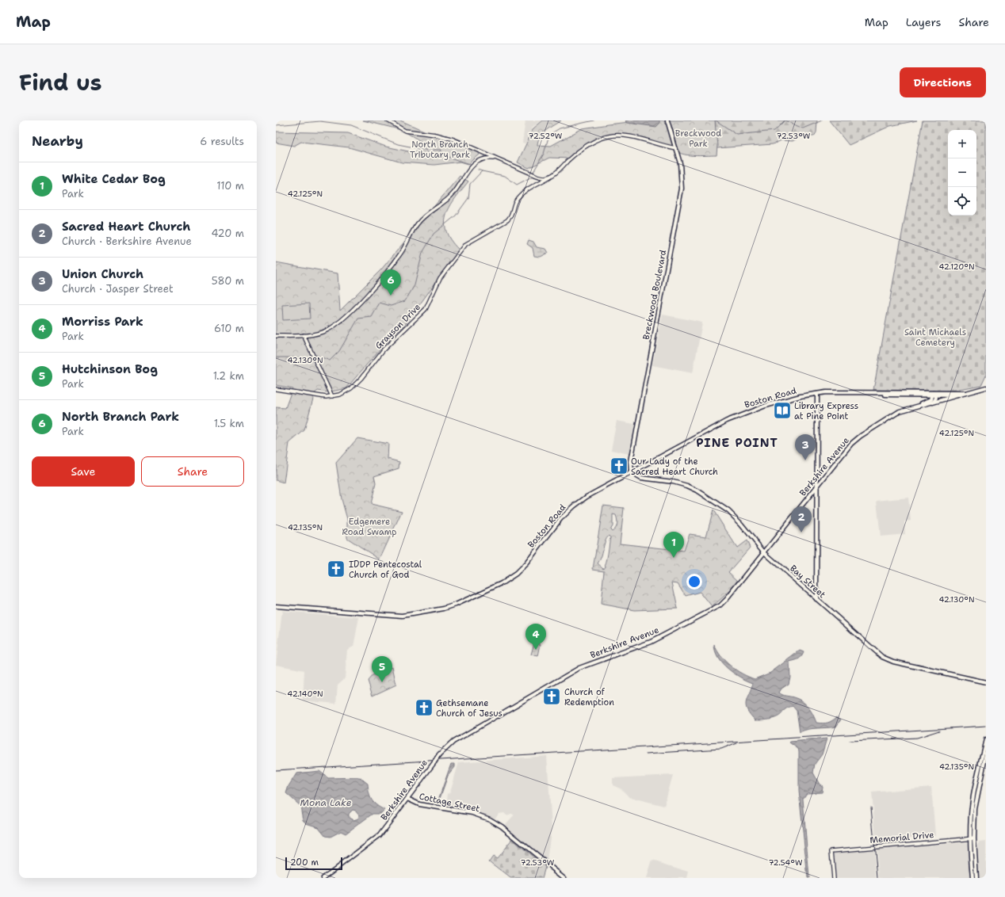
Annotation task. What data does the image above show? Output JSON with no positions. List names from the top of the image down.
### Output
{
  "streets": {
    "main road": [
      "Breckwood Boulevard",
      "Boston Road",
      "Berkshire Avenue",
      "Bay Street",
      "Cottage Street"
    ],
    "street": ["Grayson Drive", "Memorial Drive"]
  },
  "crossings": [
    ["Breckwood Boulevard", "Grayson Drive"],
    ["Breckwood Boulevard", "Boston Road"],
    ["Breckwood Boulevard", "Bay Street"],
    ["Boston Road", "Berkshire Avenue"],
    ["Boston Road", "Bay Street"],
    ["Berkshire Avenue", "Bay Street"],
    ["Berkshire Avenue", "Cottage Street"]
  ],
  "districts": ["PINE POINT"],
  "water": ["Mona Lake"],
  "parks": [
    "Breckwood Park",
    "North Branch Tributary Park",
    "Saint Michaels Cemetery",
    "Edgemere Road Swamp"
  ],
  "places": {
    "library": ["Library Express at Pine Point"],
    "church": [
      "Our Lady of the Sacred Heart Church",
      "IDDP Pentecostal Church of God",
      "Church of Redemption",
      "Gethsemane Church of Jesus"
    ]
  },
  "scale_bar": "200 m",
  "page": {
    "header": "Map",
    "nav": ["Map", "Layers", "Share"],
    "title": "Find us",
    "buttons": [
      "Directions",
      ["Save", "Share"]
    ],
    "heading": ["Nearby", "6 results"],
    "map_buttons": ["+", "−"],
    "list": [
      {
        "mark": "1",
        "name": "White Cedar Bog",
        "note": "Park",
        "value": "110 m"
      },
      {
        "mark": "2",
        "name": "Sacred Heart Church",
        "note": "Church · Berkshire Avenue",
        "value": "420 m"
      },
      {
        "mark": "3",
        "name": "Union Church",
        "note": "Church · Jasper Street",
        "value": "580 m"
      },
      {
        "mark": "4",
        "name": "Morriss Park",
        "note": "Park",
        "value": "610 m"
      },
      {
        "mark": "5",
        "name": "Hutchinson Bog",
        "note": "Park",
        "value": "1.2 km"
      },
      {
        "mark": "6",
        "name": "North Branch Park",
        "note": "Park",
        "value": "1.5 km"
      }
    ],
    "pins": [
      "6",
      "3",
      "2",
      "1",
      "4",
      "5"
    ],
    "scale": "200 m"
  },
  "coordinates": [
    "72.52°W",
    "72.53°W",
    "42.125°N",
    "42.120°N",
    "42.130°N",
    "42.135°N",
    "42.140°N",
    "72.54°W"
  ]
}
